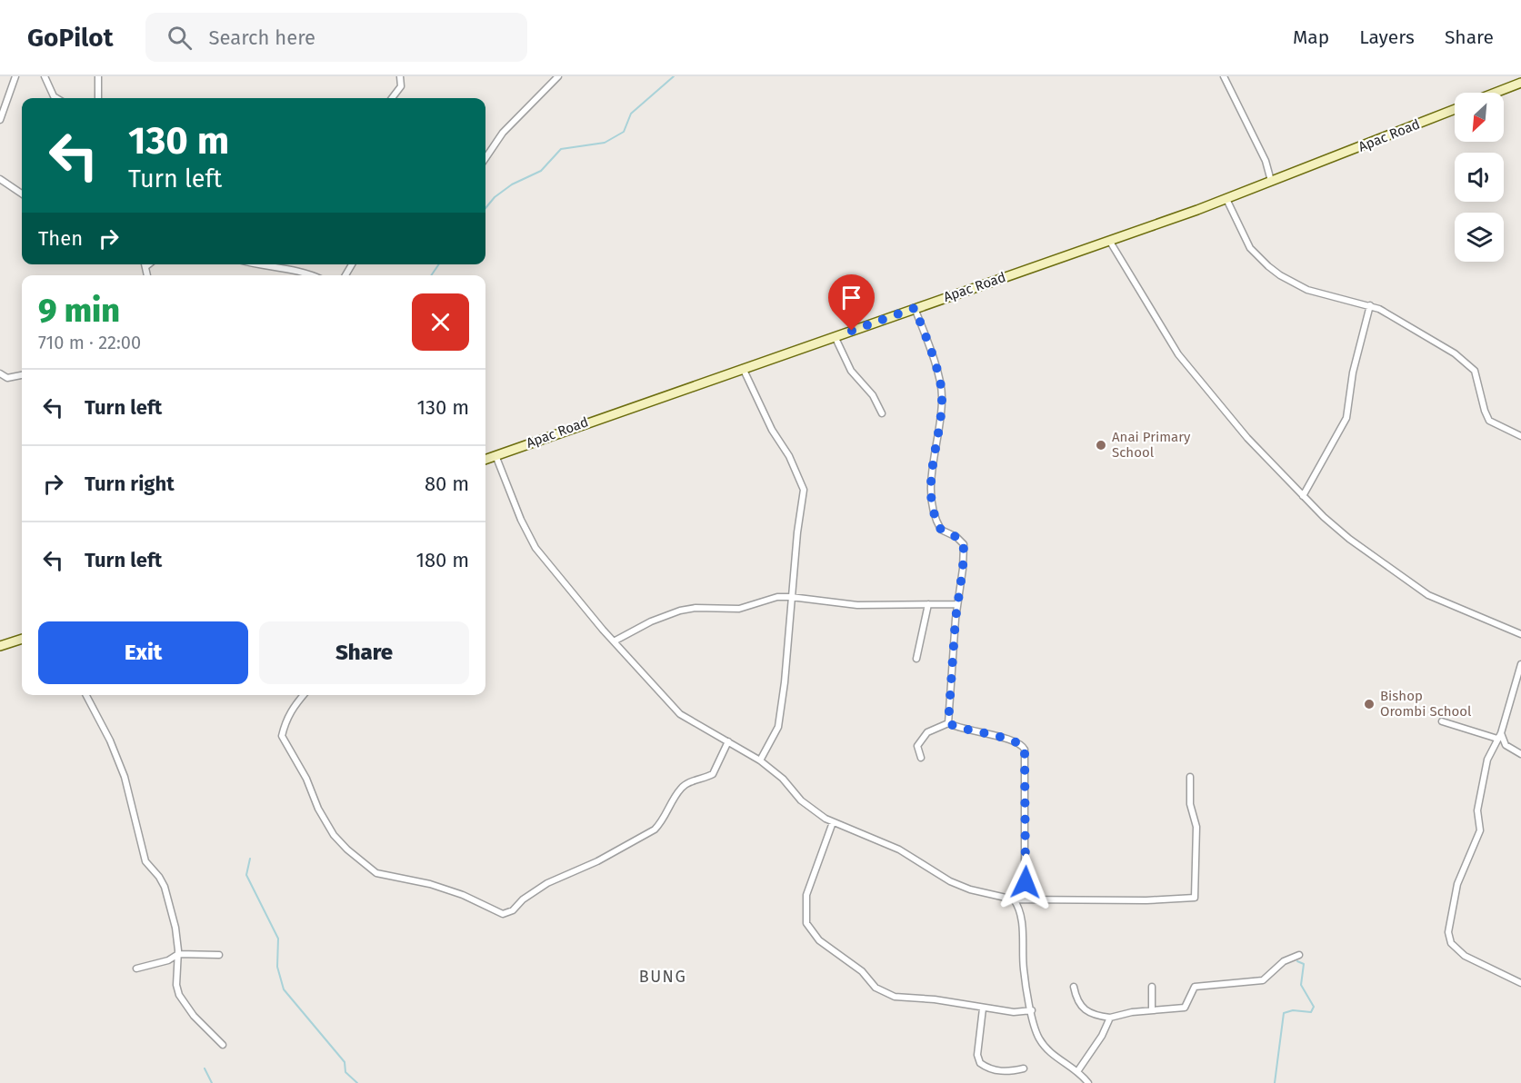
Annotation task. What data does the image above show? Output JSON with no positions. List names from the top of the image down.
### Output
{
  "streets": {
    "main road": ["Apac Road"]
  },
  "districts": ["BUNG"],
  "places": ["Anai Primary School", "Bishop Orombi School"],
  "north": "bottom left",
  "page": {
    "header": "GoPilot",
    "search": "Search here",
    "nav": ["Map", "Layers", "Share"],
    "turn": ["130 m", "Turn left"],
    "then": "Then",
    "heading": ["9 min", "710 m · 22:00"],
    "list": [
      {
        "name": "Turn left",
        "value": "130 m"
      },
      {
        "name": "Turn right",
        "value": "80 m"
      },
      {
        "name": "Turn left",
        "value": "180 m"
      }
    ],
    "buttons": ["Exit", "Share"]
  }
}
